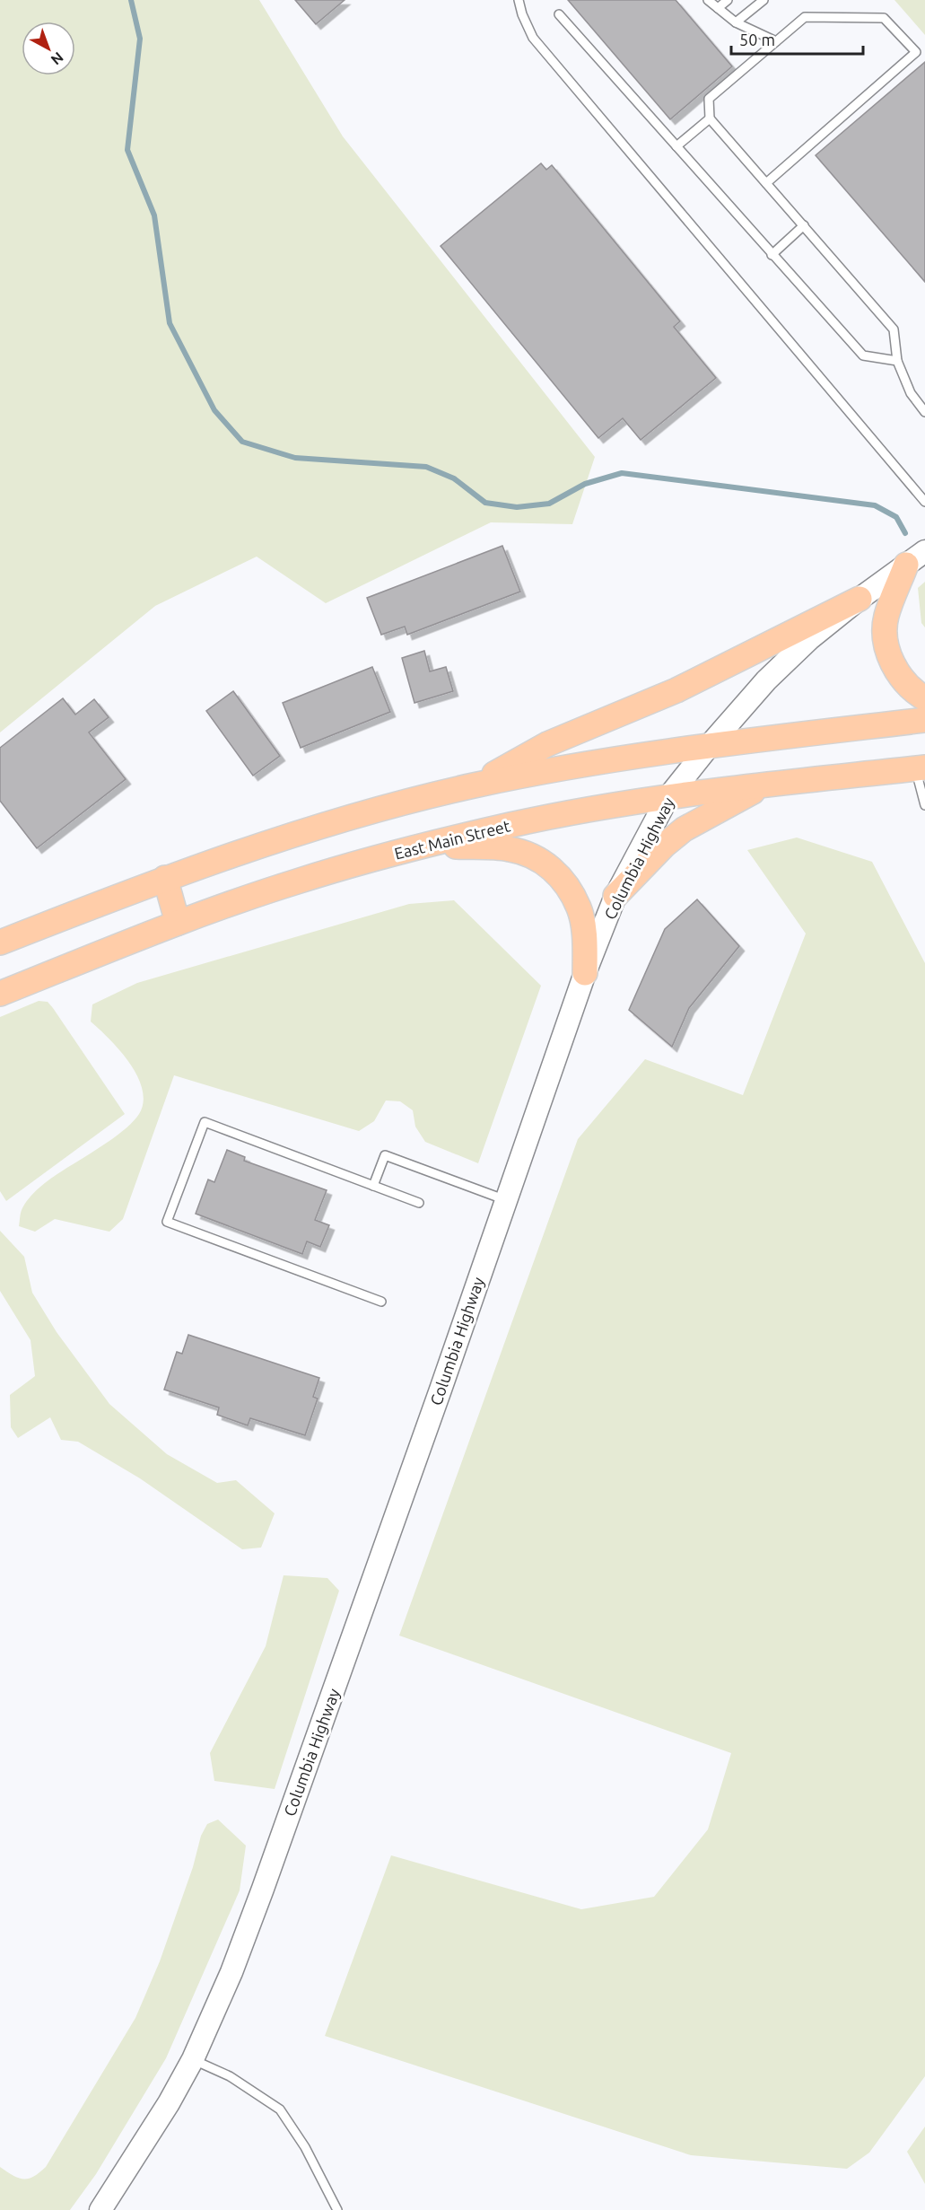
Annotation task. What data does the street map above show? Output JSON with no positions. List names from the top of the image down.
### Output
{
  "streets": {
    "main road": ["East Main Street", "Columbia Highway"]
  },
  "crossings": [
    ["East Main Street", "Columbia Highway"]
  ],
  "scale_bar": "50 m",
  "north": "bottom right"
}
